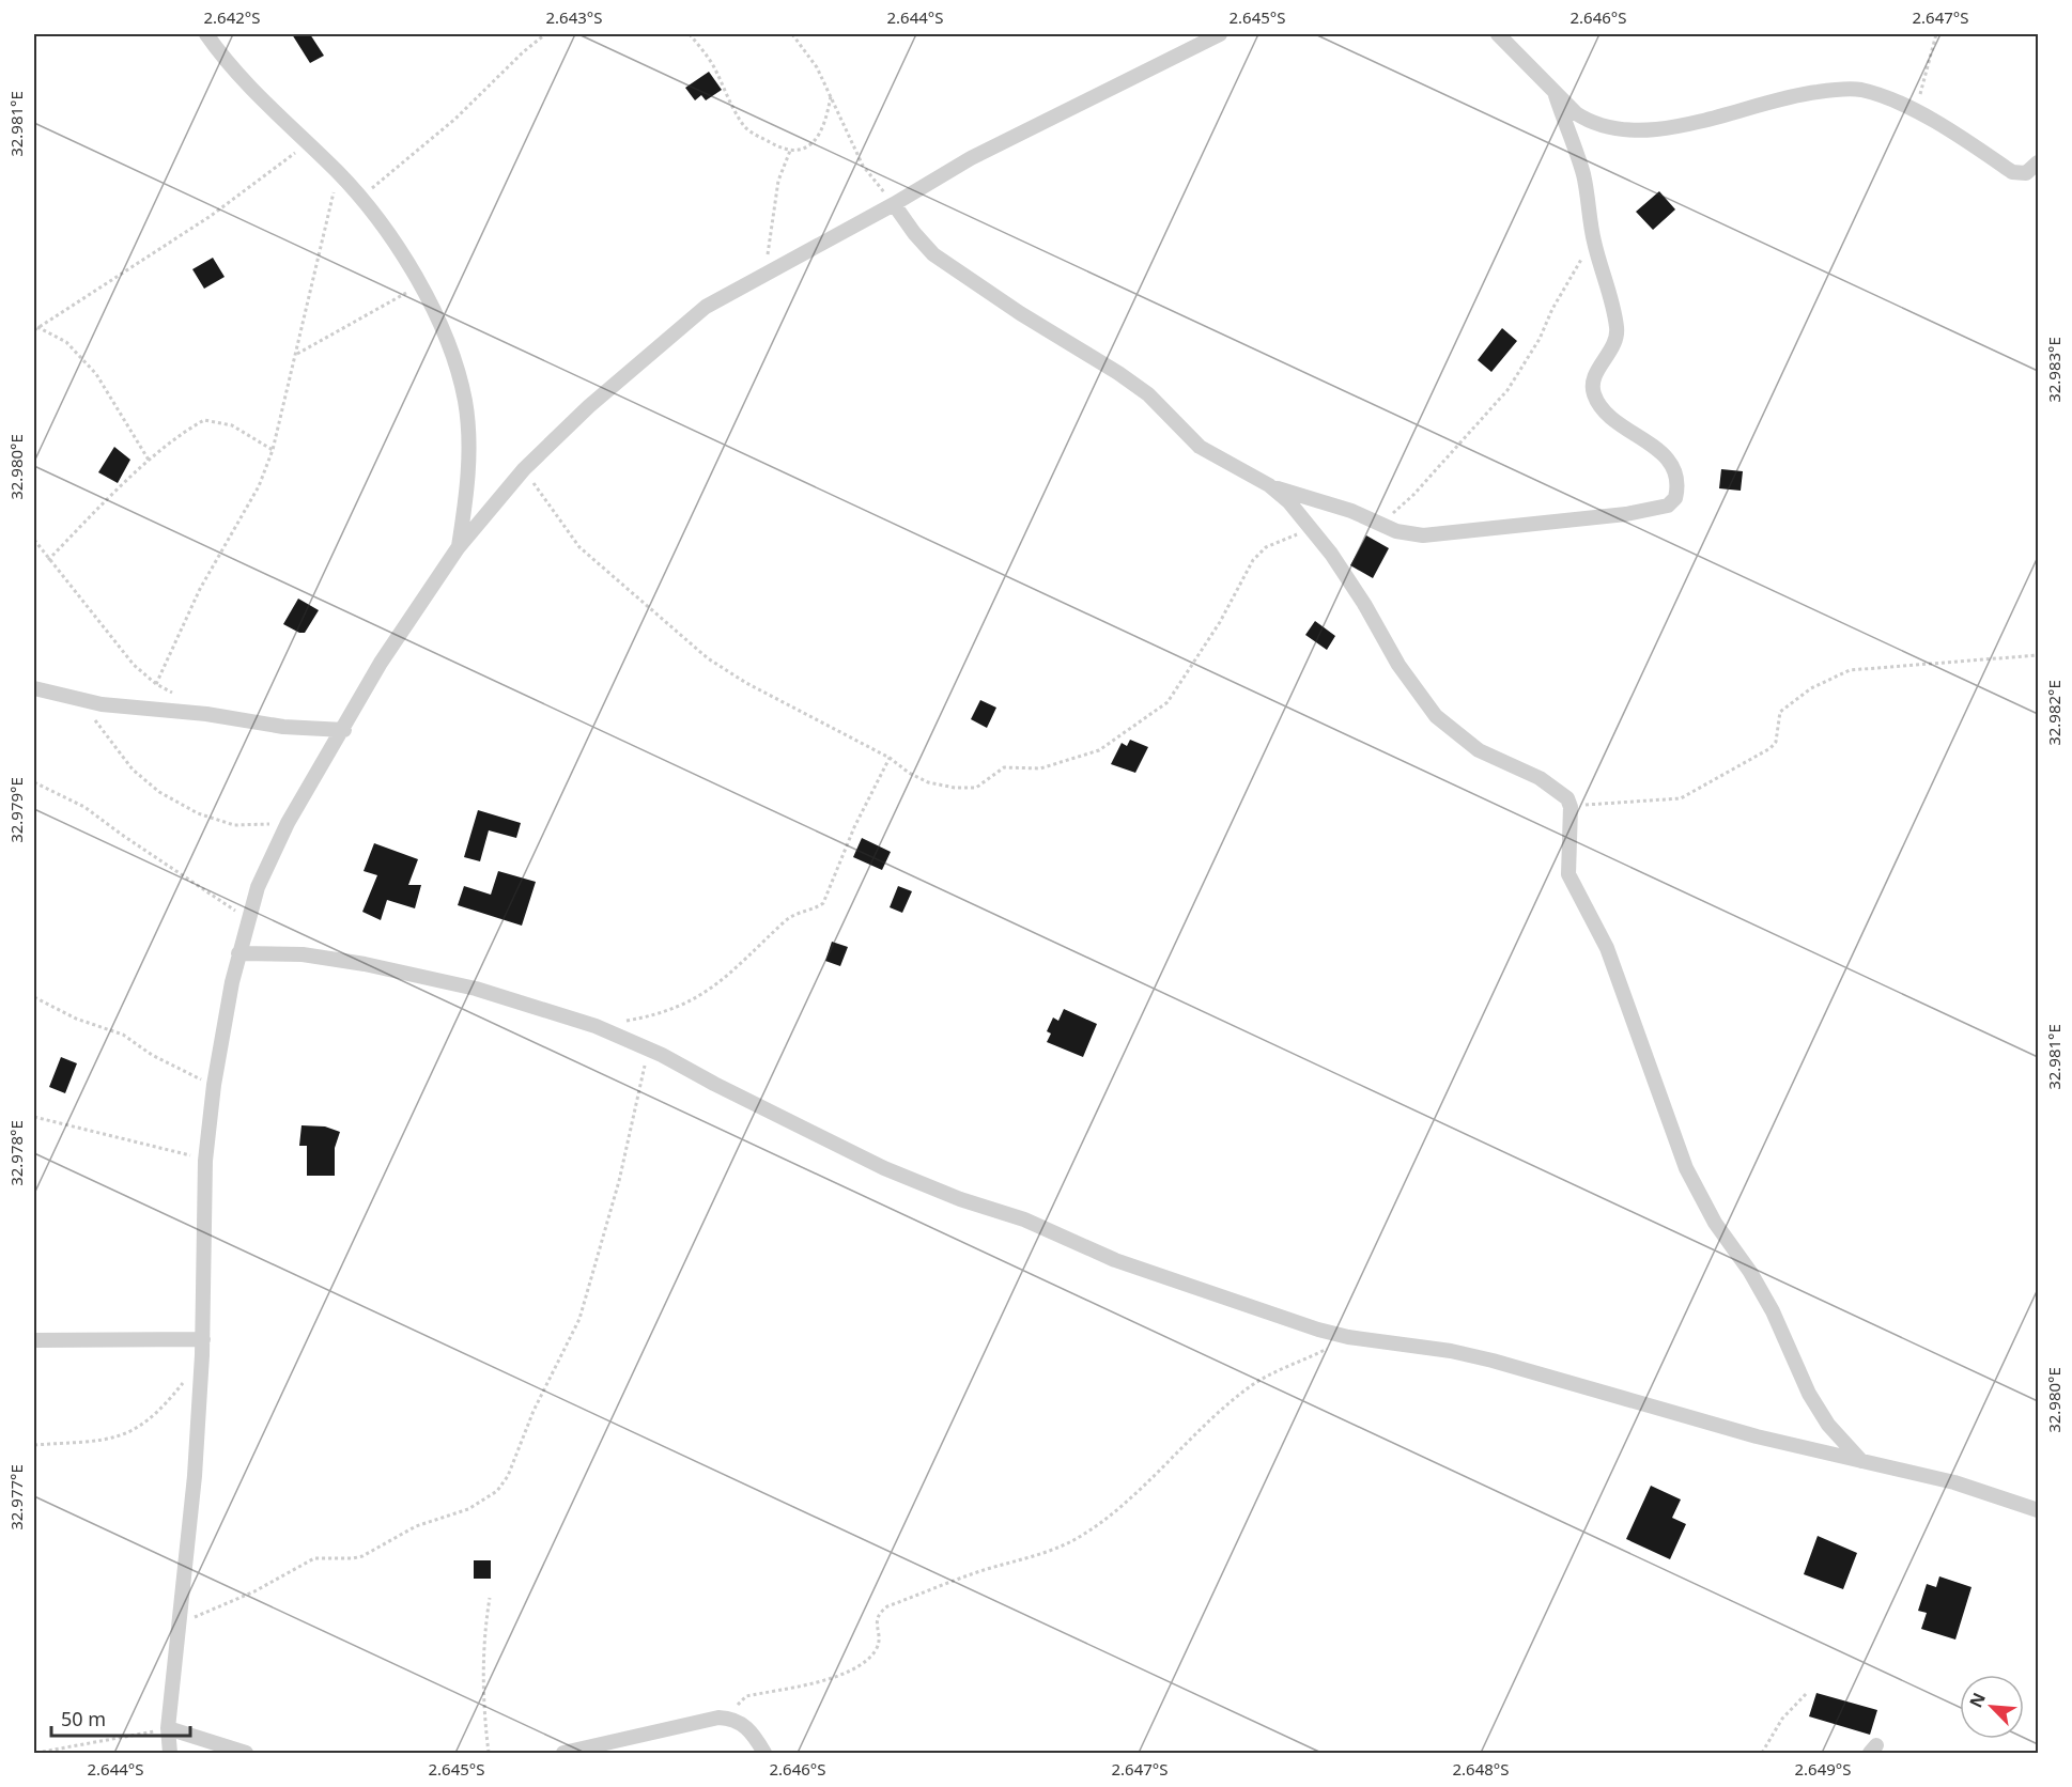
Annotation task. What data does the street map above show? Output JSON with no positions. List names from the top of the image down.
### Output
{
  "scale_bar": "50 m",
  "north": "top left",
  "coordinates": [
    "2.642°S",
    "2.643°S",
    "2.644°S",
    "2.645°S",
    "2.646°S",
    "2.647°S",
    "32.981°E",
    "32.983°E",
    "32.980°E",
    "32.982°E",
    "32.979°E",
    "32.978°E",
    "32.977°E",
    "2.648°S",
    "2.649°S"
  ]
}
